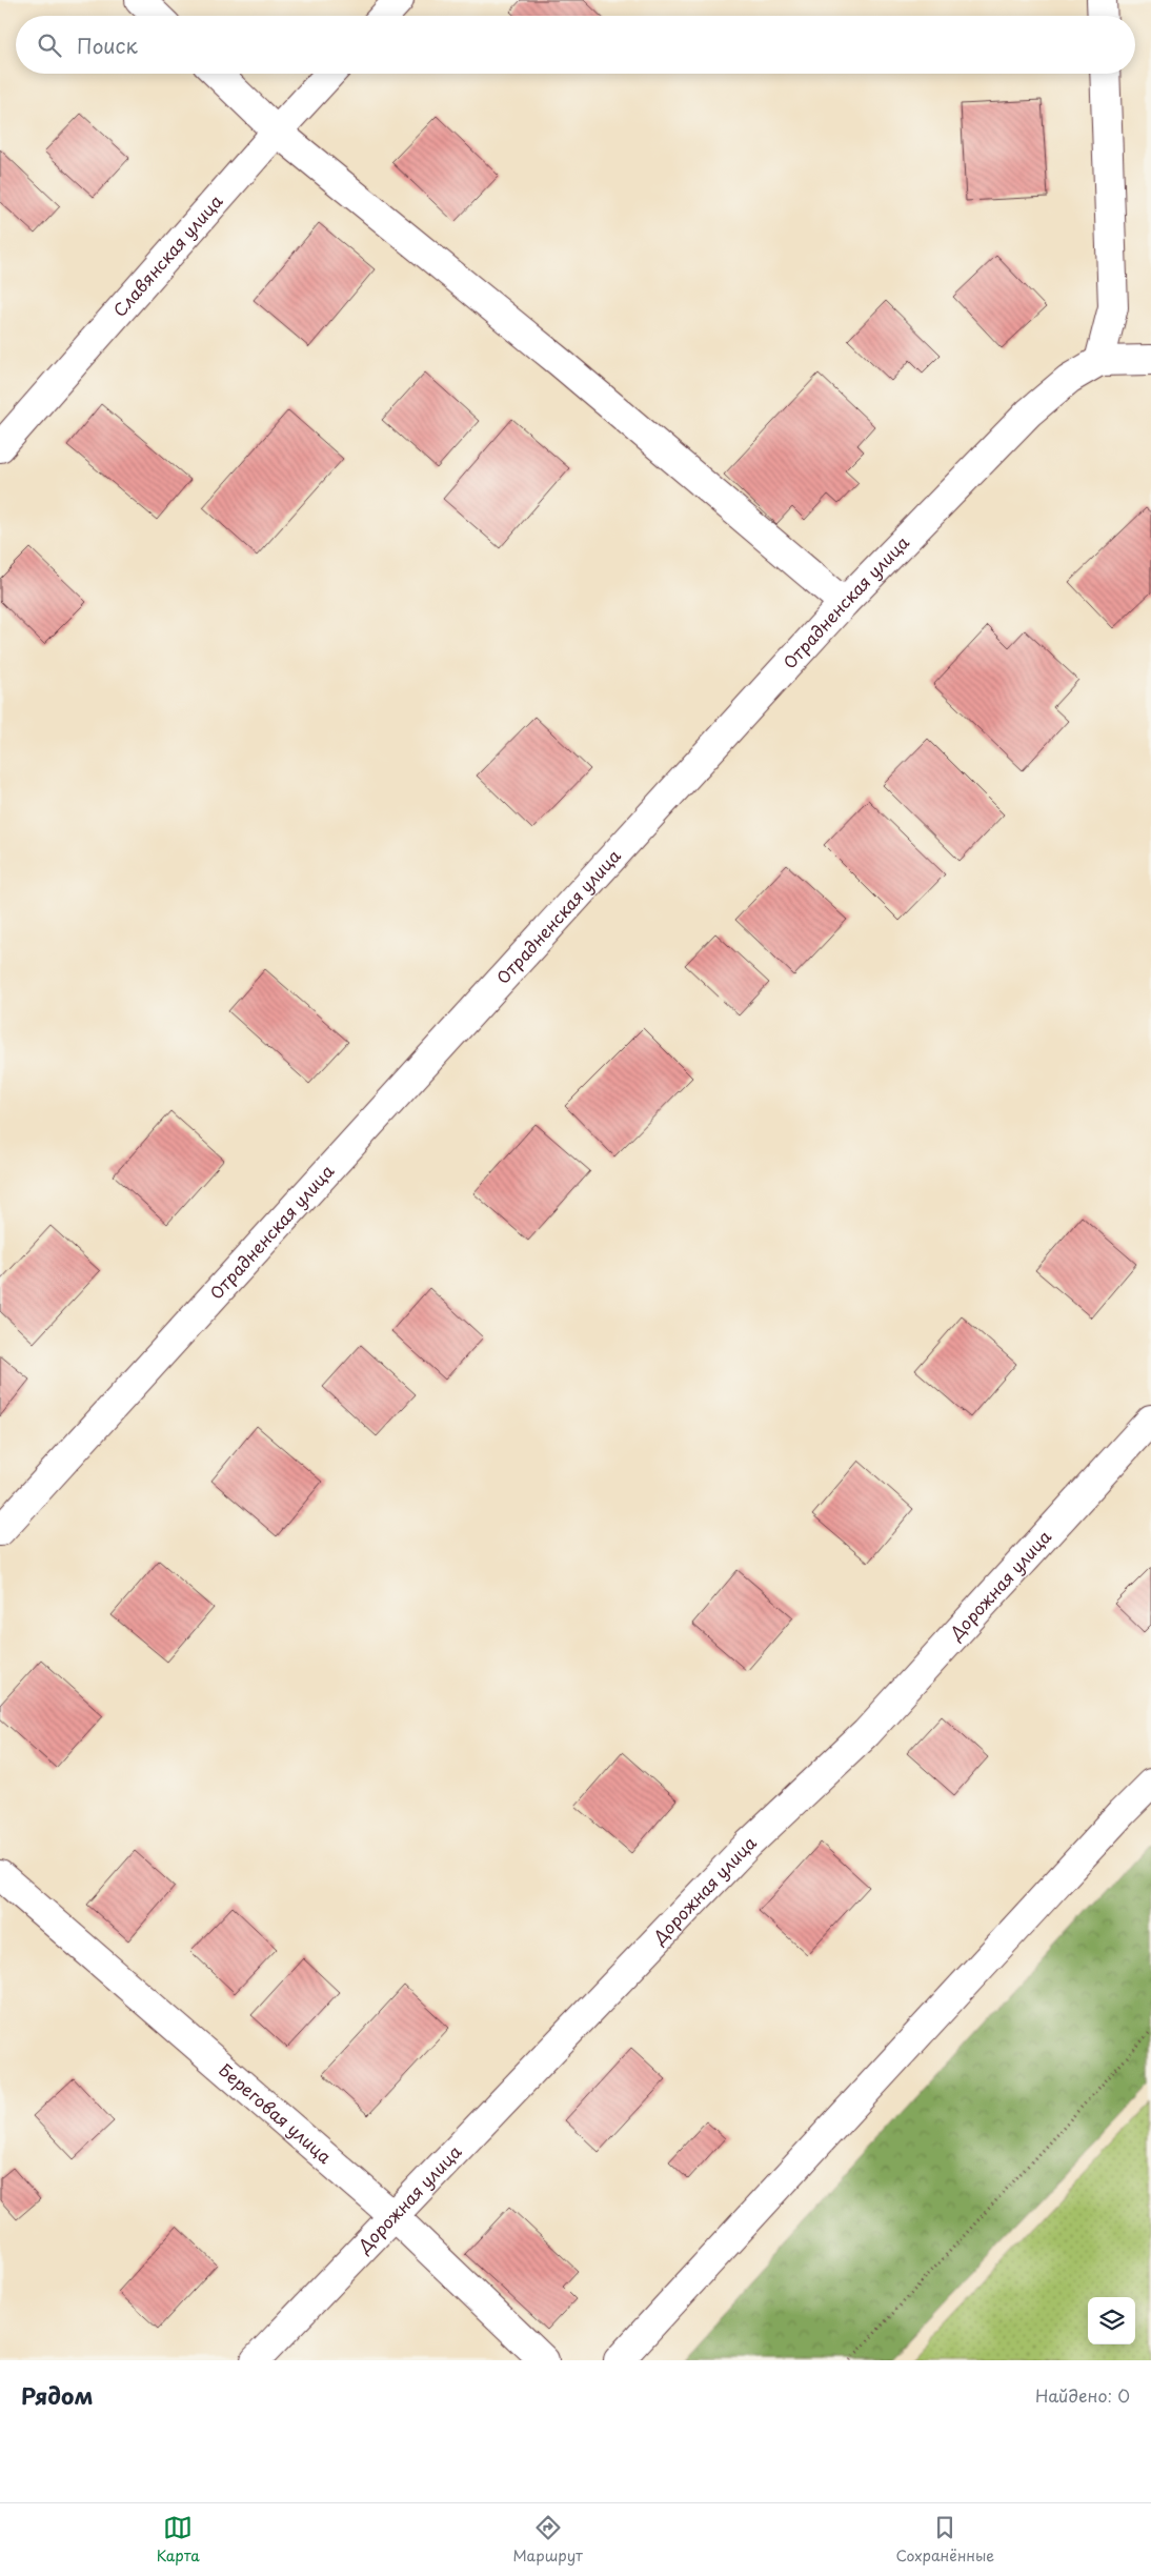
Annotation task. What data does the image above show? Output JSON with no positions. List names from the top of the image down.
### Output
{
  "streets": {
    "street": [
      "Славянская улица",
      "Отрадненская улица",
      "Дорожная улица",
      "Береговая улица"
    ]
  },
  "crossings": [
    ["Дорожная улица", "Береговая улица"]
  ],
  "page": {
    "search": "Поиск",
    "heading": ["Рядом", "Найдено: 0"],
    "nav": ["Карта", "Маршрут", "Сохранённые"]
  }
}
